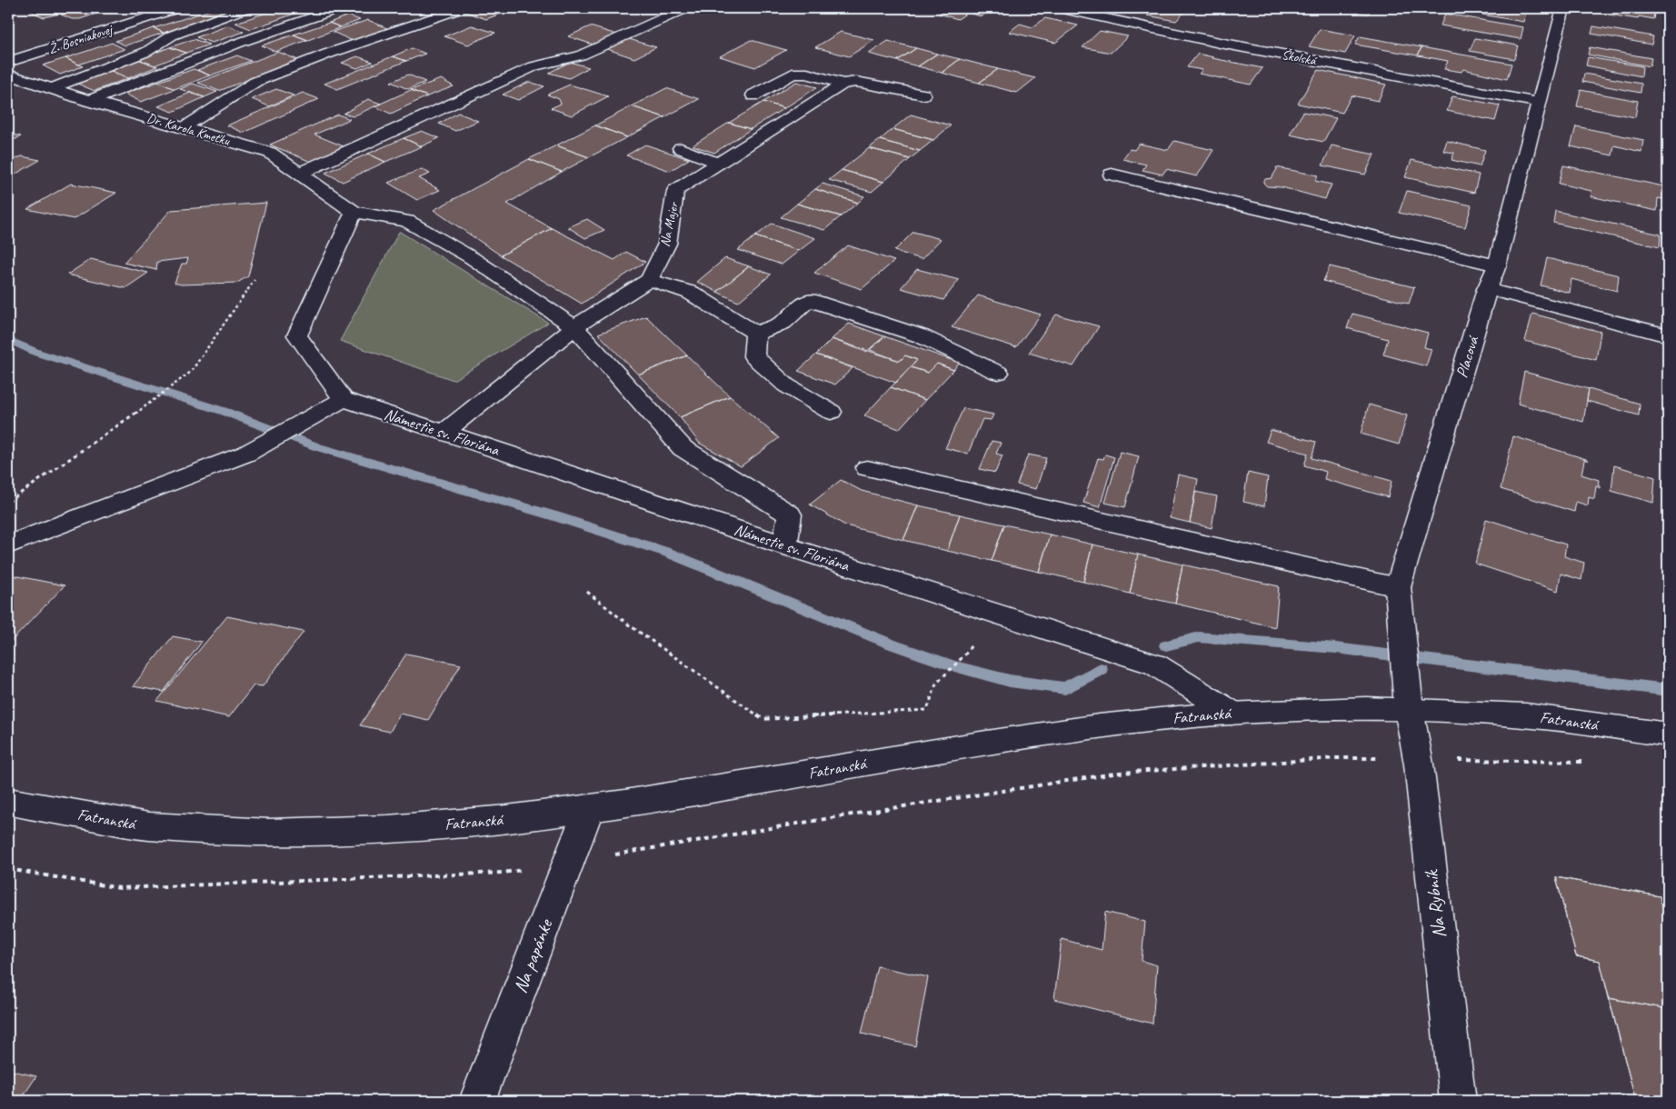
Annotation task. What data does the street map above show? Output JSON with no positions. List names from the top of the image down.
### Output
{
  "streets": {
    "street": [
      "Ž. Bosniakovej",
      "Školská",
      "Dr. Karola Kmeťku",
      "Na Majer",
      "Placová",
      "Námestie sv. Floriána",
      "Fatranská",
      "Na Rybník",
      "Na papánke"
    ]
  },
  "crossings": [
    ["Školská", "Placová"],
    ["Placová", "Fatranská"],
    ["Placová", "Na Rybník"],
    ["Námestie sv. Floriána", "Fatranská"],
    ["Fatranská", "Na Rybník"],
    ["Fatranská", "Na papánke"]
  ]
}
